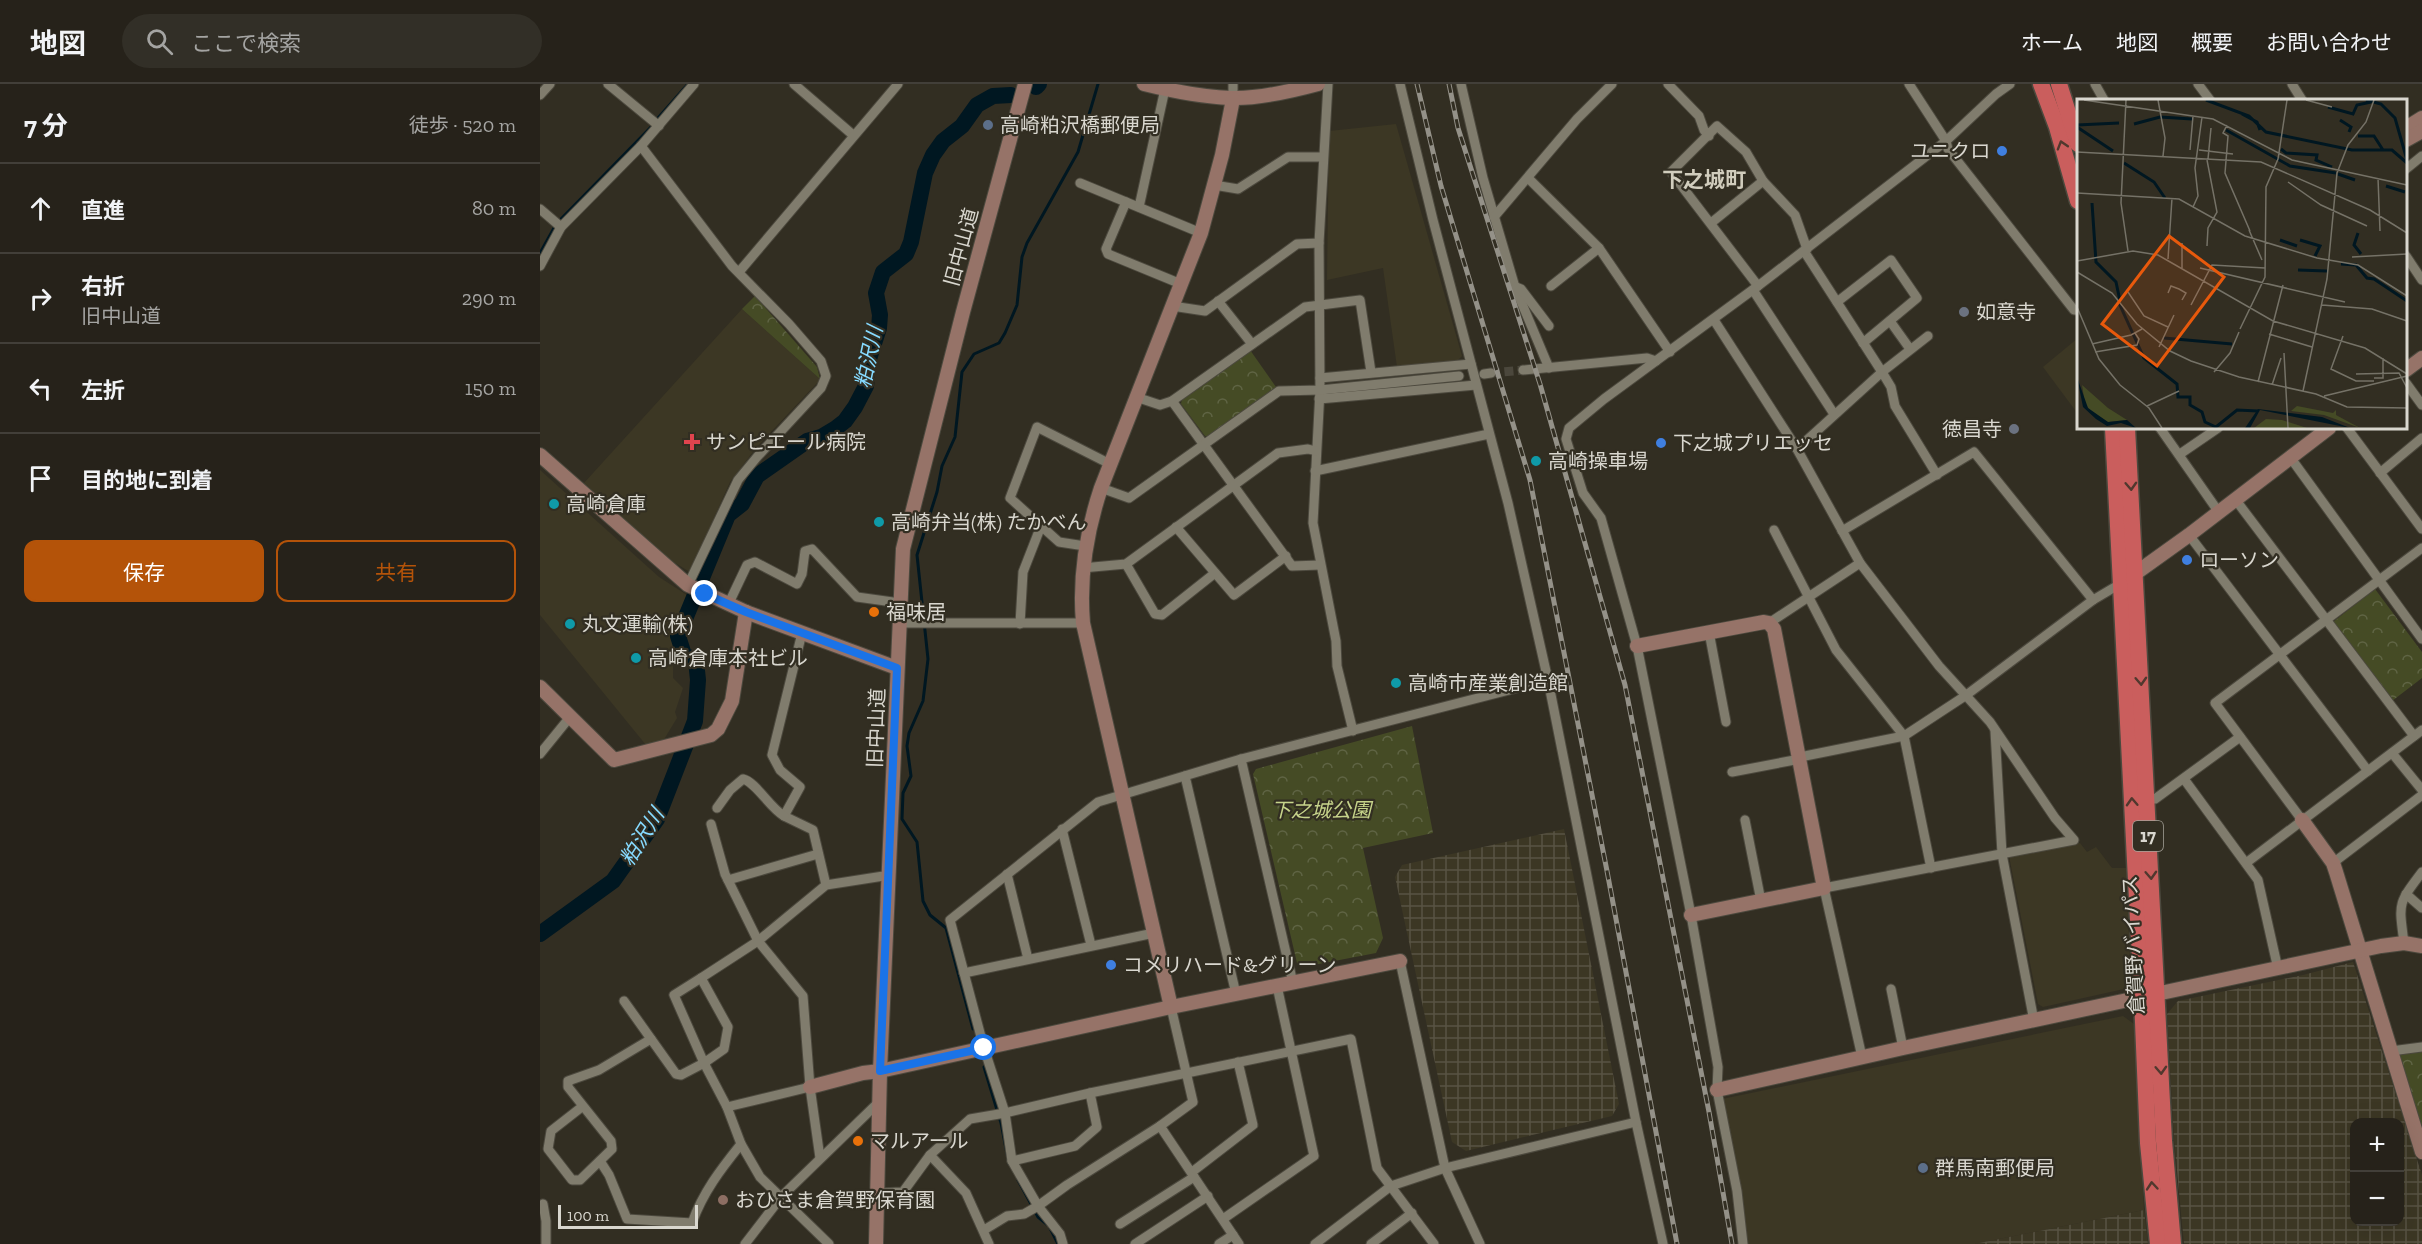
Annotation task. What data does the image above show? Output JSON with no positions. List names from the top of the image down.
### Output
{
  "streets": {
    "highway": ["17", "倉賀野バイパス"],
    "street": ["旧中山道"]
  },
  "districts": ["下之城町"],
  "water": ["粕沢川"],
  "parks": ["下之城公園"],
  "places": {
    "other": [
      "高崎粕沢橋郵便局",
      "ユニクロ",
      "如意寺",
      "徳昌寺",
      "下之城プリエッセ",
      "高崎操車場",
      "高崎倉庫",
      "高崎弁当(株) たかべん",
      "ローソン",
      "福味居",
      "丸文運輸(株)",
      "高崎倉庫本社ビル",
      "高崎市産業創造館",
      "コメリハード&グリーン",
      "マルアール",
      "群馬南郵便局",
      "おひさま倉賀野保育園"
    ],
    "health": ["サンピエール病院"]
  },
  "scale_bar": "100 m",
  "page": {
    "header": "地図",
    "search": "ここで検索",
    "nav": [
      "ホーム",
      "地図",
      "概要",
      "お問い合わせ"
    ],
    "heading": ["7 分", "徒歩 · 520 m"],
    "list": [
      ["直進", "80 m"],
      ["右折", "旧中山道", "290 m"],
      ["左折", "150 m"],
      "目的地に到着"
    ],
    "buttons": ["保存", "共有"],
    "map_buttons": ["+", "−"],
    "scale": "100 m"
  }
}
